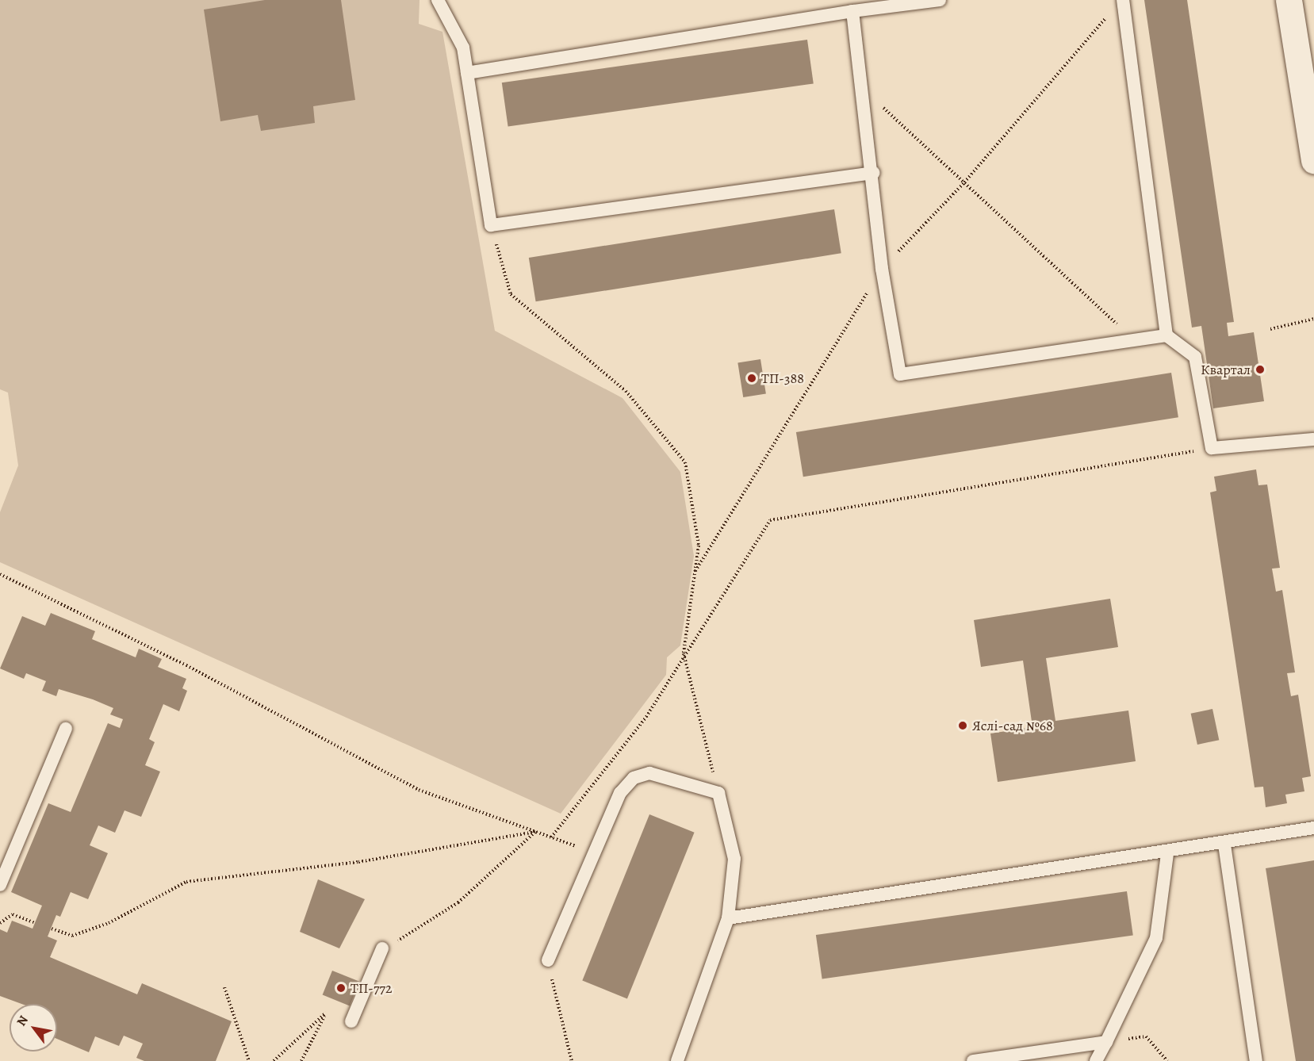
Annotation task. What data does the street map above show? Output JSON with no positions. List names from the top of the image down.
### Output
{
  "places": [
    "Квартал",
    "ТП-388",
    "Яслі-сад №68",
    "ТП-772"
  ],
  "north": "top left"
}
